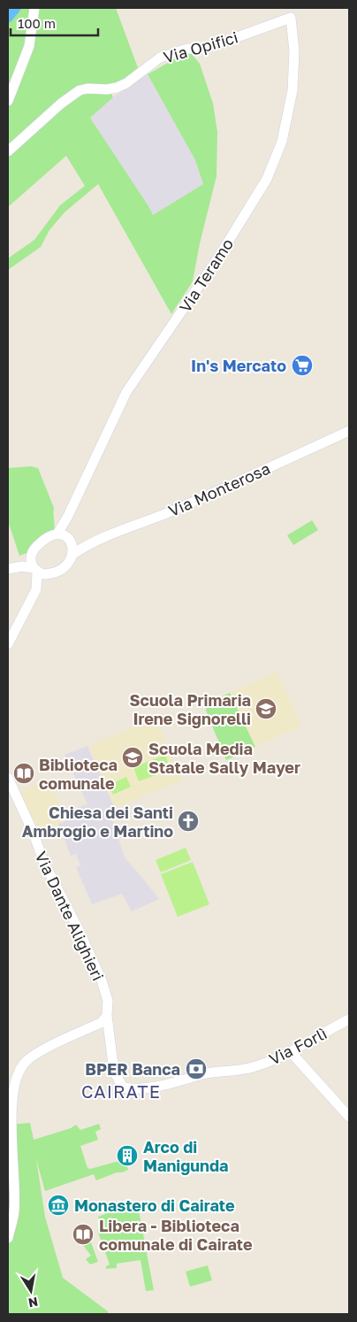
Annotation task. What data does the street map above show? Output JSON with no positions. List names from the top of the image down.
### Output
{
  "streets": {
    "street": [
      "Via Opifici",
      "Via Teramo",
      "Via Monterosa",
      "Via Dante Alighieri",
      "Via Forlì"
    ]
  },
  "crossings": [
    ["Via Opifici", "Via Teramo"],
    ["Via Teramo", "Via Monterosa"],
    ["Via Dante Alighieri", "Via Forlì"]
  ],
  "districts": ["CAIRATE"],
  "places": {
    "supermarket": ["In's Mercato"],
    "school or university": ["Scuola Primaria Irene Signorelli", "Scuola Media Statale Sally Mayer"],
    "library": ["Biblioteca comunale", "Libera - Biblioteca comunale di Cairate"],
    "church": ["Chiesa dei Santi Ambrogio e Martino"],
    "bank": ["BPER Banca"],
    "building": ["Arco di Manigunda"],
    "museum": ["Monastero di Cairate"]
  },
  "scale_bar": "100 m",
  "north": "bottom"
}
